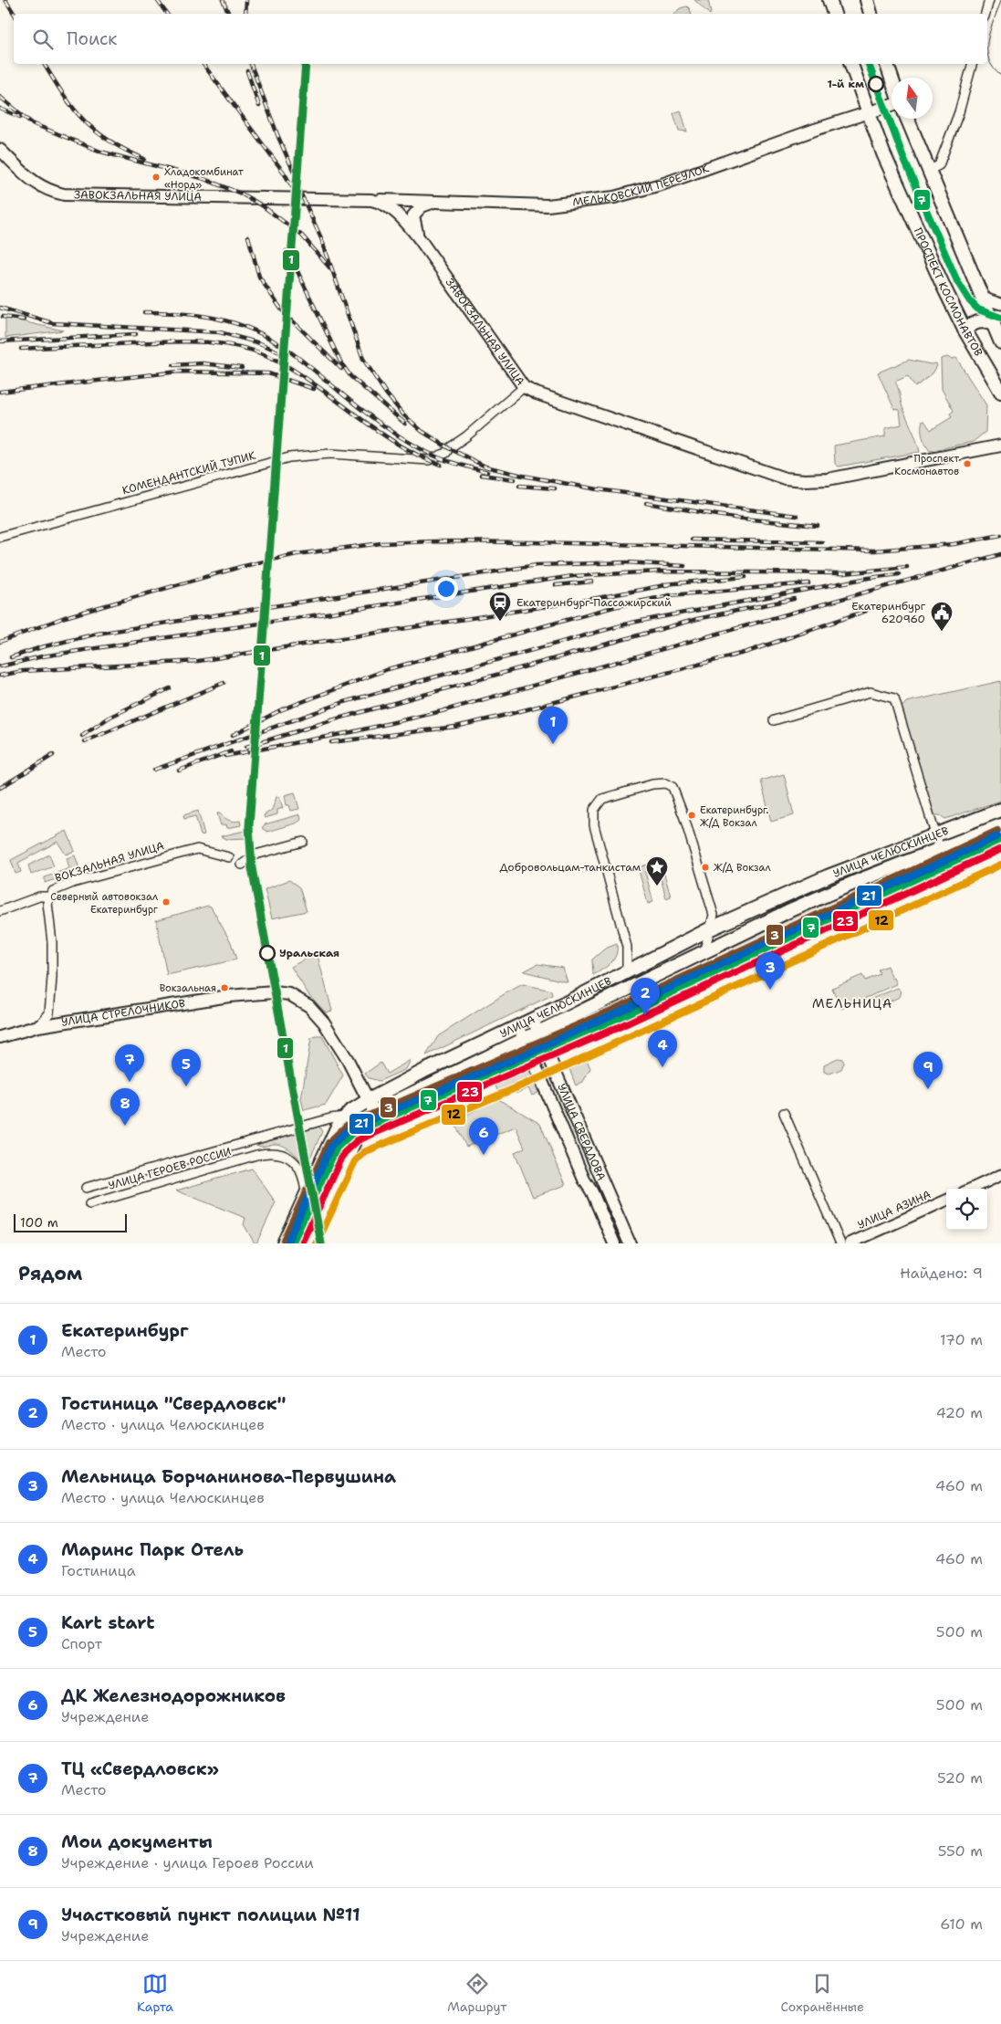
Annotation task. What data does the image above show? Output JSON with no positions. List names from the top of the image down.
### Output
{
  "streets": {
    "main road": [
      "МЕЛЬКОВСКИЙ ПЕРЕУЛОК",
      "ЗАВОКЗАЛЬНАЯ УЛИЦА",
      "ПРОСПЕКТ КОСМОНАВТОВ",
      "УЛИЦА ЧЕЛЮСКИНЦЕВ",
      "УЛИЦА СТРЕЛОЧНИКОВ",
      "УЛИЦА СВЕРДЛОВА"
    ],
    "street": [
      "КОМЕНДАНТСКИЙ ТУПИК",
      "ВОКЗАЛЬНАЯ УЛИЦА",
      "УЛИЦА ГЕРОЕВ РОССИИ",
      "УЛИЦА АЗИНА"
    ]
  },
  "crossings": [
    ["МЕЛЬКОВСКИЙ ПЕРЕУЛОК", "ЗАВОКЗАЛЬНАЯ УЛИЦА"],
    ["МЕЛЬКОВСКИЙ ПЕРЕУЛОК", "ПРОСПЕКТ КОСМОНАВТОВ"],
    ["ЗАВОКЗАЛЬНАЯ УЛИЦА", "КОМЕНДАНТСКИЙ ТУПИК"],
    ["УЛИЦА ЧЕЛЮСКИНЦЕВ", "УЛИЦА СТРЕЛОЧНИКОВ"],
    ["УЛИЦА ЧЕЛЮСКИНЦЕВ", "УЛИЦА СВЕРДЛОВА"],
    ["УЛИЦА ЧЕЛЮСКИНЦЕВ", "УЛИЦА ГЕРОЕВ РОССИИ"]
  ],
  "districts": ["МЕЛЬНИЦА"],
  "places": {
    "other": [
      "1-й км",
      "Хладокомбинат «Норд»",
      "Проспект Космонавтов",
      "Екатеринбург. Ж/Д Вокзал",
      "Ж/Д Вокзал",
      "Северный автовокзал Екатеринбург",
      "Уральская",
      "Вокзальная"
    ],
    "station": ["Екатеринбург-Пассажирский"],
    "public building": ["Екатеринбург 620960"],
    "place": ["Добровольцам-танкистам"]
  },
  "lines": [
    "transit line 1",
    "transit line 7",
    "transit line 3",
    "transit line 21",
    "transit line 23",
    "transit line 12"
  ],
  "scale_bar": "100 m",
  "north": "top",
  "page": {
    "search": "Поиск",
    "pins": [
      "1",
      "3",
      "2",
      "4",
      "7",
      "5",
      "9",
      "8",
      "6"
    ],
    "scale": "100 m",
    "heading": ["Рядом", "Найдено: 9"],
    "list": [
      {
        "mark": "1",
        "name": "Екатеринбург",
        "note": "Место",
        "value": "170 m"
      },
      {
        "mark": "2",
        "name": "Гостиница \"Свердловск\"",
        "note": "Место · улица Челюскинцев",
        "value": "420 m"
      },
      {
        "mark": "3",
        "name": "Мельница Борчанинова-Первушина",
        "note": "Место · улица Челюскинцев",
        "value": "460 m"
      },
      {
        "mark": "4",
        "name": "Маринс Парк Отель",
        "note": "Гостиница",
        "value": "460 m"
      },
      {
        "mark": "5",
        "name": "Kart start",
        "note": "Спорт",
        "value": "500 m"
      },
      {
        "mark": "6",
        "name": "ДК Железнодорожников",
        "note": "Учреждение",
        "value": "500 m"
      },
      {
        "mark": "7",
        "name": "ТЦ «Свердловск»",
        "note": "Место",
        "value": "520 m"
      },
      {
        "mark": "8",
        "name": "Мои документы",
        "note": "Учреждение · улица Героев России",
        "value": "550 m"
      },
      {
        "mark": "9",
        "name": "Участковый пункт полиции №11",
        "note": "Учреждение",
        "value": "610 m"
      }
    ],
    "nav": ["Карта", "Маршрут", "Сохранённые"]
  }
}
